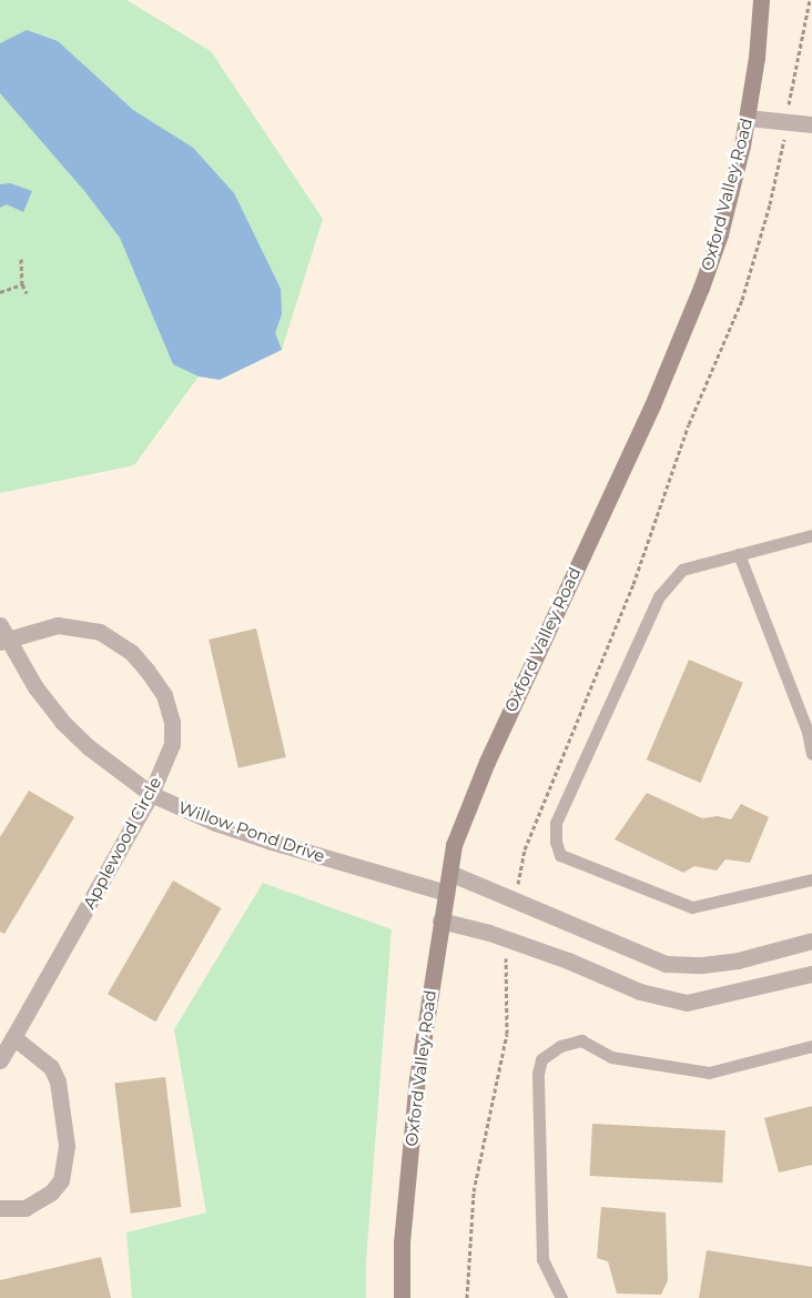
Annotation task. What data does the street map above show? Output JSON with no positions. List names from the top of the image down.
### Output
{
  "streets": {
    "main road": ["Oxford Valley Road"],
    "street": ["Willow Pond Drive", "Applewood Circle"]
  },
  "crossings": [
    ["Oxford Valley Road", "Willow Pond Drive"],
    ["Willow Pond Drive", "Applewood Circle"]
  ]
}
